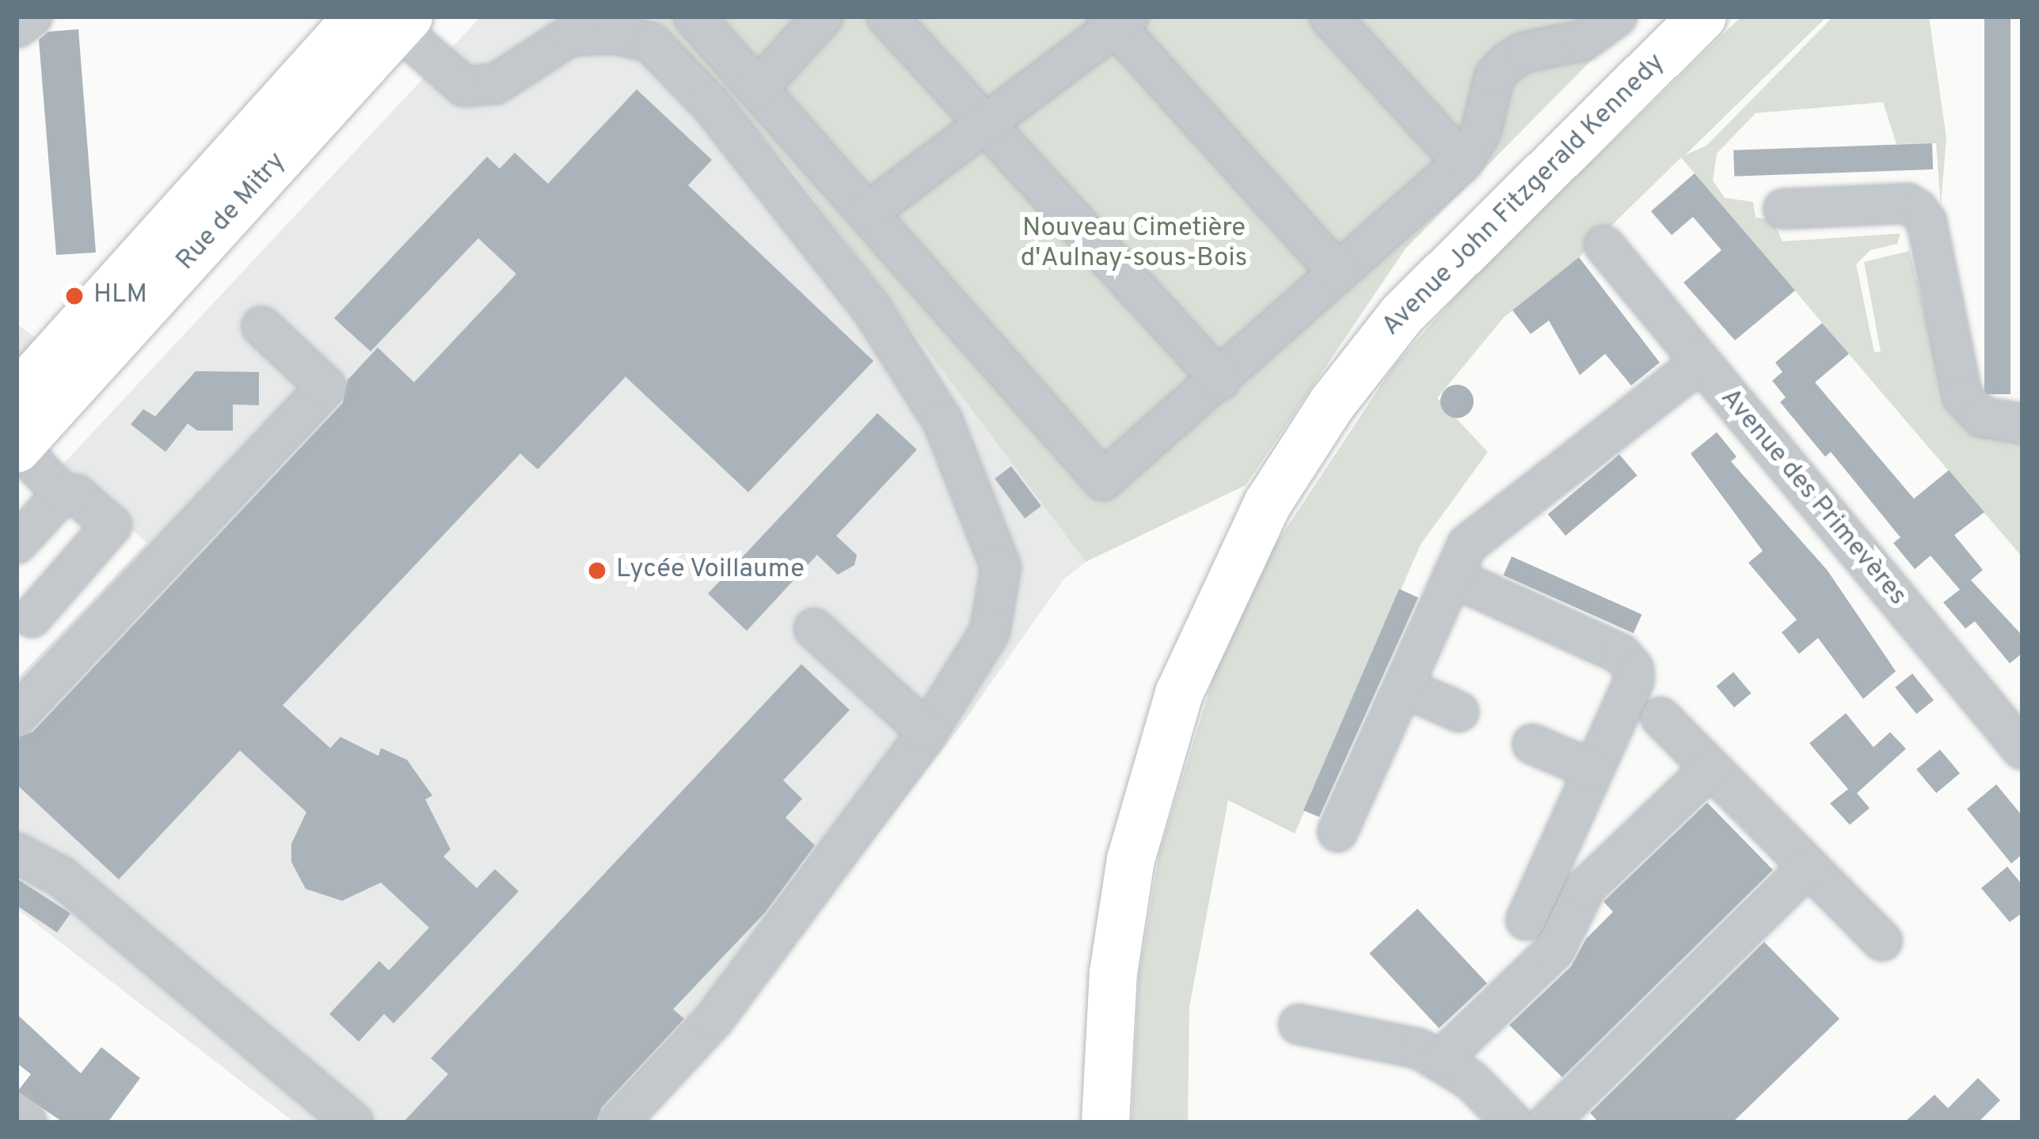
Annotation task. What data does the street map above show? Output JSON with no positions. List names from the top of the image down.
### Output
{
  "streets": {
    "main road": ["Avenue John Fitzgerald Kennedy", "Rue de Mitry"],
    "street": ["Avenue des Primevères"]
  },
  "parks": ["Nouveau Cimetière d'Aulnay-sous-Bois"],
  "places": ["HLM", "Lycée Voillaume"]
}
